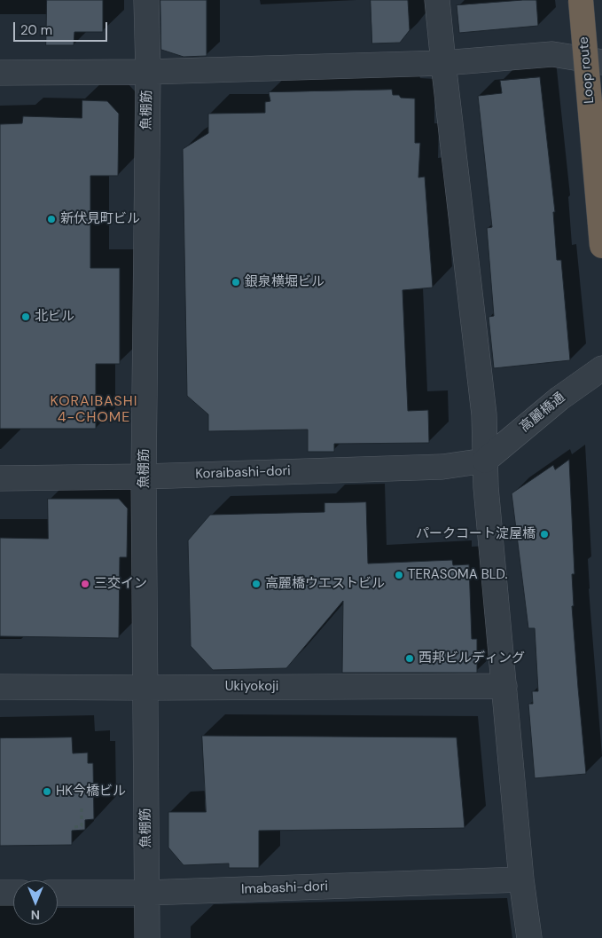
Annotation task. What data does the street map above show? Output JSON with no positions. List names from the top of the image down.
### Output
{
  "streets": {
    "highway": ["Loop route"],
    "street": [
      "魚棚筋",
      "高麗橋通",
      "Koraibashi-dori",
      "Ukiyokoji",
      "Imabashi-dori"
    ]
  },
  "crossings": [
    ["魚棚筋", "Koraibashi-dori"],
    ["魚棚筋", "Ukiyokoji"],
    ["魚棚筋", "Imabashi-dori"],
    ["高麗橋通", "Koraibashi-dori"]
  ],
  "districts": ["KORAIBASHI 4-CHOME"],
  "places": [
    "新伏見町ビル",
    "銀泉横堀ビル",
    "北ビル",
    "パークコート淀屋橋",
    "TERASOMA BLD.",
    "三交イン",
    "高麗橋ウエストビル",
    "西邦ビルディング",
    "HK今橋ビル"
  ],
  "scale_bar": "20 m",
  "north": "bottom"
}
